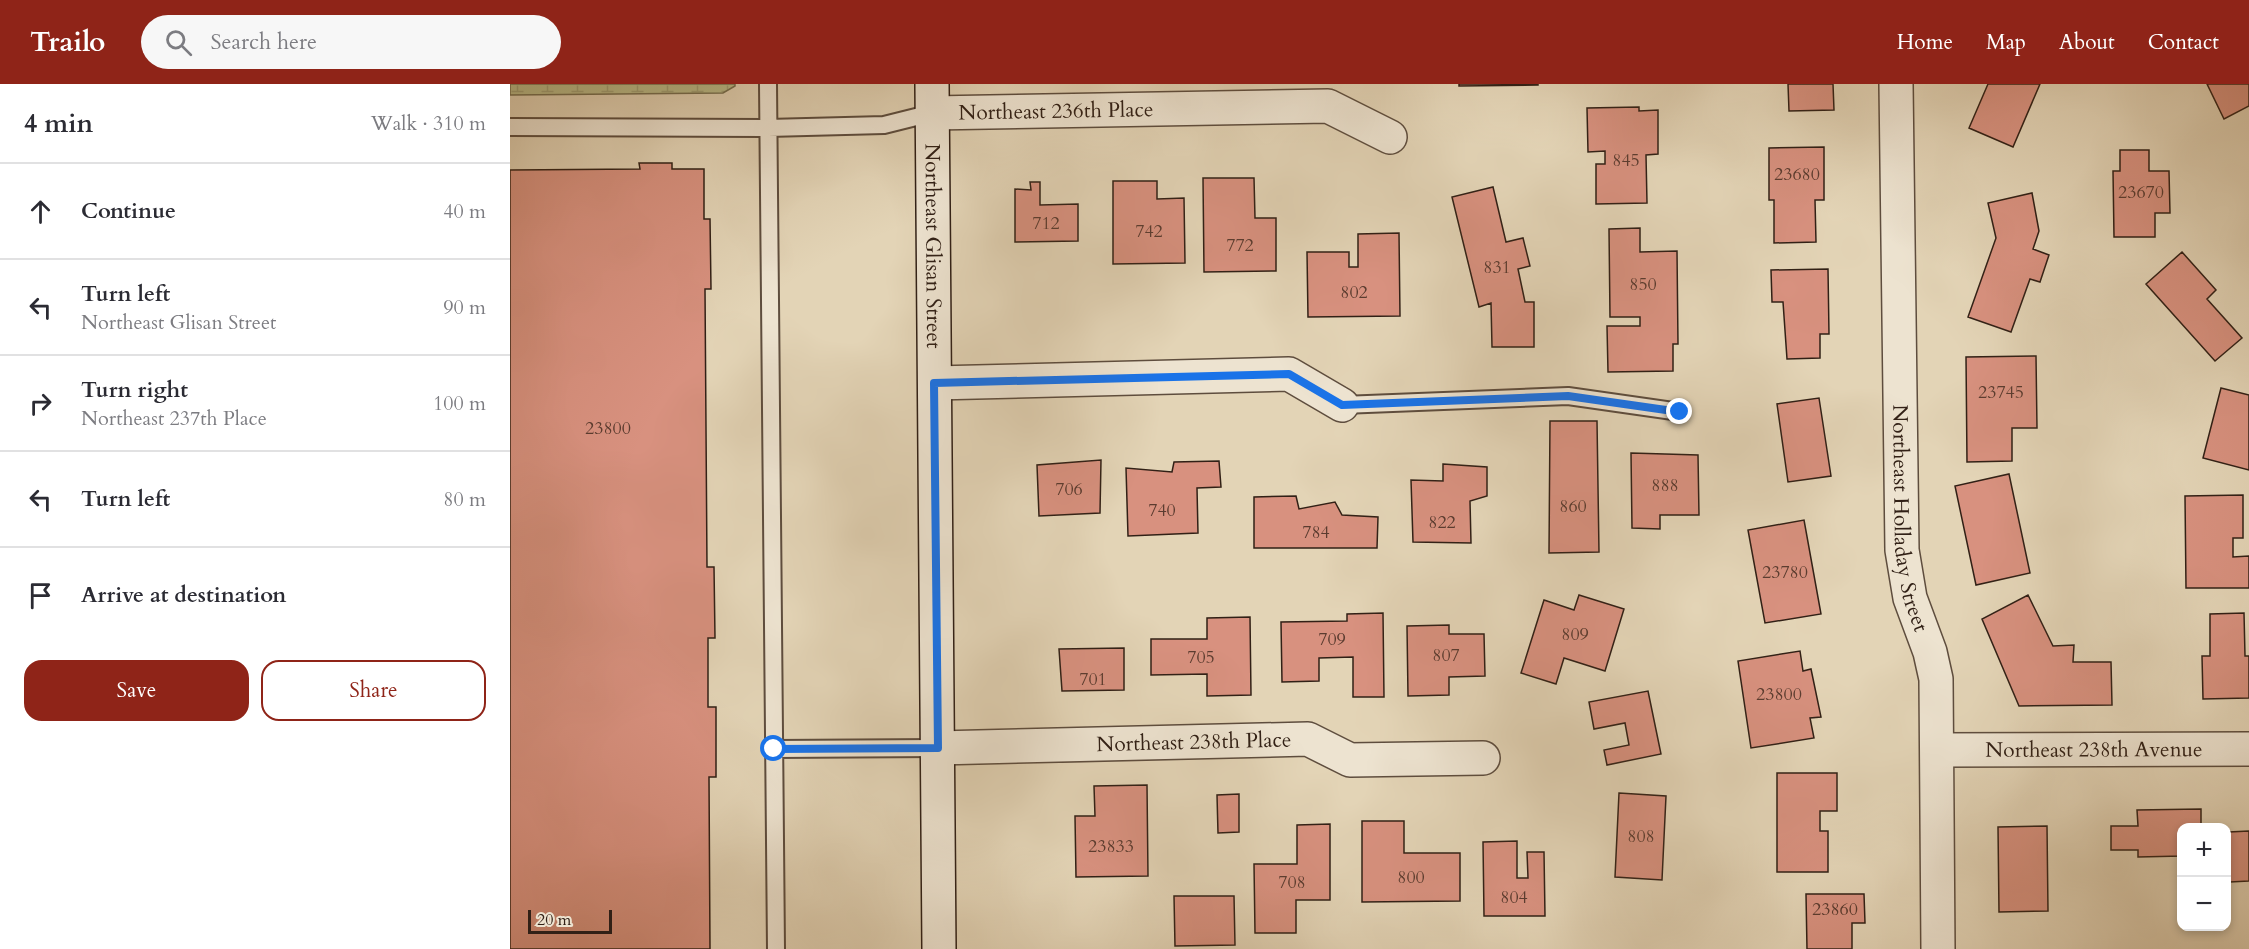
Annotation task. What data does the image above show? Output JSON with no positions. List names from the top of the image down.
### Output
{
  "streets": {
    "street": [
      "Northeast 236th Place",
      "Northeast Glisan Street",
      "Northeast Holladay Street",
      "Northeast 238th Place",
      "Northeast 238th Avenue"
    ]
  },
  "crossings": [
    ["Northeast 236th Place", "Northeast Glisan Street"],
    ["Northeast Glisan Street", "Northeast 238th Place"],
    ["Northeast Holladay Street", "Northeast 238th Avenue"]
  ],
  "house_numbers": [
    "845",
    "23680",
    "23670",
    "712",
    "742",
    "772",
    "831",
    "850",
    "802",
    "23745",
    "23800",
    "888",
    "706",
    "860",
    "740",
    "822",
    "784",
    "23780",
    "809",
    "709",
    "807",
    "705",
    "701",
    "23800",
    "808",
    "23833",
    "800",
    "708",
    "804",
    "23860"
  ],
  "scale_bar": "20 m",
  "page": {
    "header": "Trailo",
    "search": "Search here",
    "nav": [
      "Home",
      "Map",
      "About",
      "Contact"
    ],
    "heading": ["4 min", "Walk · 310 m"],
    "list": [
      ["Continue", "40 m"],
      ["Turn left", "Northeast Glisan Street", "90 m"],
      ["Turn right", "Northeast 237th Place", "100 m"],
      ["Turn left", "80 m"],
      "Arrive at destination"
    ],
    "buttons": ["Save", "Share"],
    "map_buttons": ["+", "−"],
    "scale": "20 m"
  }
}
